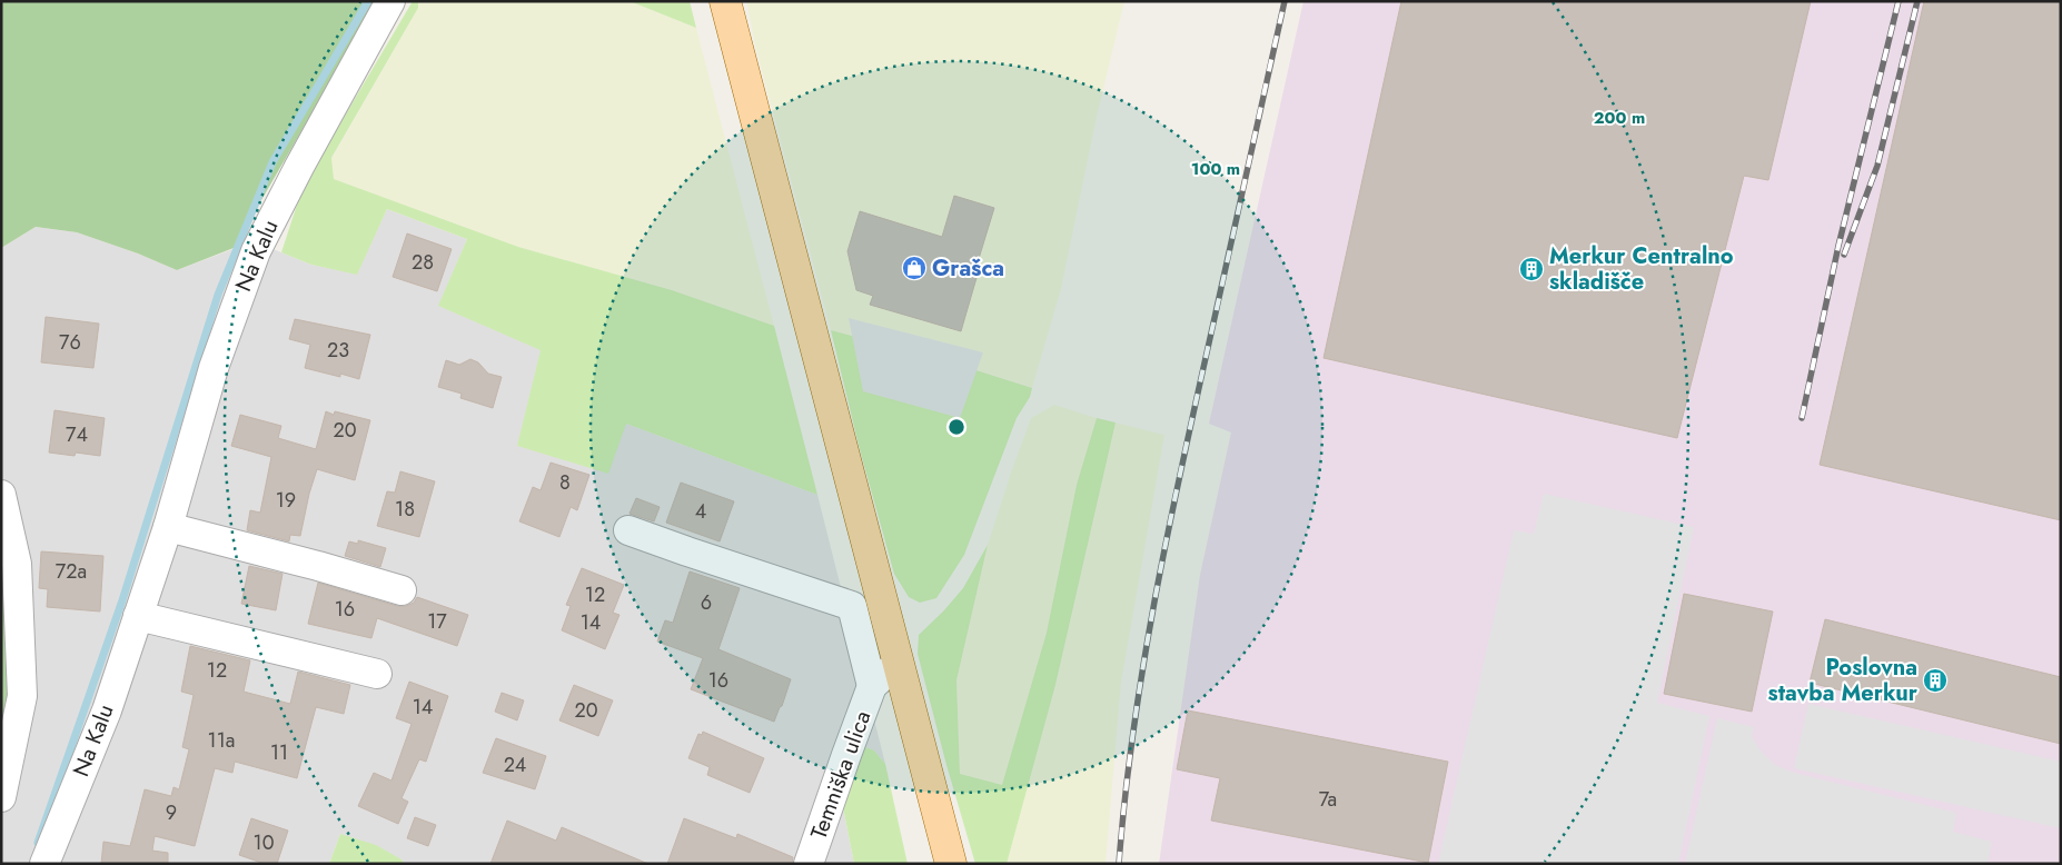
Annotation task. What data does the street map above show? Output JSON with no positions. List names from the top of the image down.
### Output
{
  "streets": {
    "street": ["Na Kalu", "Temniška ulica"]
  },
  "places": {
    "shop": ["Grašca"],
    "building": ["Merkur Centralno skladišče", "Poslovna stavba Merkur"]
  },
  "house_numbers": [
    "28",
    "76",
    "23",
    "20",
    "74",
    "8",
    "19",
    "18",
    "4",
    "72a",
    "12",
    "6",
    "16",
    "17",
    "14",
    "12",
    "16",
    "14",
    "20",
    "11a",
    "11",
    "24",
    "7a",
    "9",
    "10"
  ],
  "rings": ["200 m", "100 m"]
}
